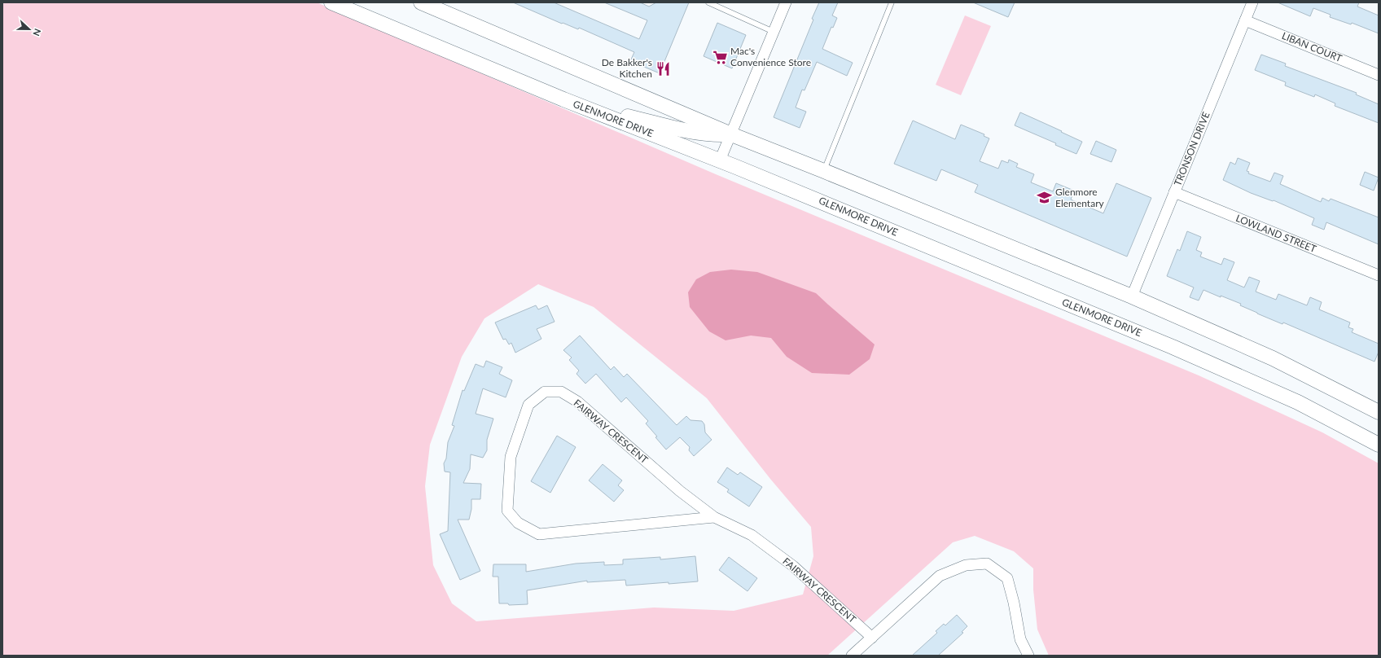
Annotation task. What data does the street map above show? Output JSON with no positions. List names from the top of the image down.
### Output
{
  "streets": {
    "main road": ["GLENMORE DRIVE"],
    "street": [
      "LIBAN COURT",
      "TRONSON DRIVE",
      "LOWLAND STREET",
      "FAIRWAY CRESCENT"
    ]
  },
  "crossings": [
    ["LIBAN COURT", "TRONSON DRIVE"],
    ["TRONSON DRIVE", "LOWLAND STREET"]
  ],
  "places": {
    "supermarket": ["Mac's Convenience Store"],
    "restaurant": ["De Bakker's Kitchen"],
    "school or university": ["Glenmore Elementary"]
  },
  "north": "right"
}
